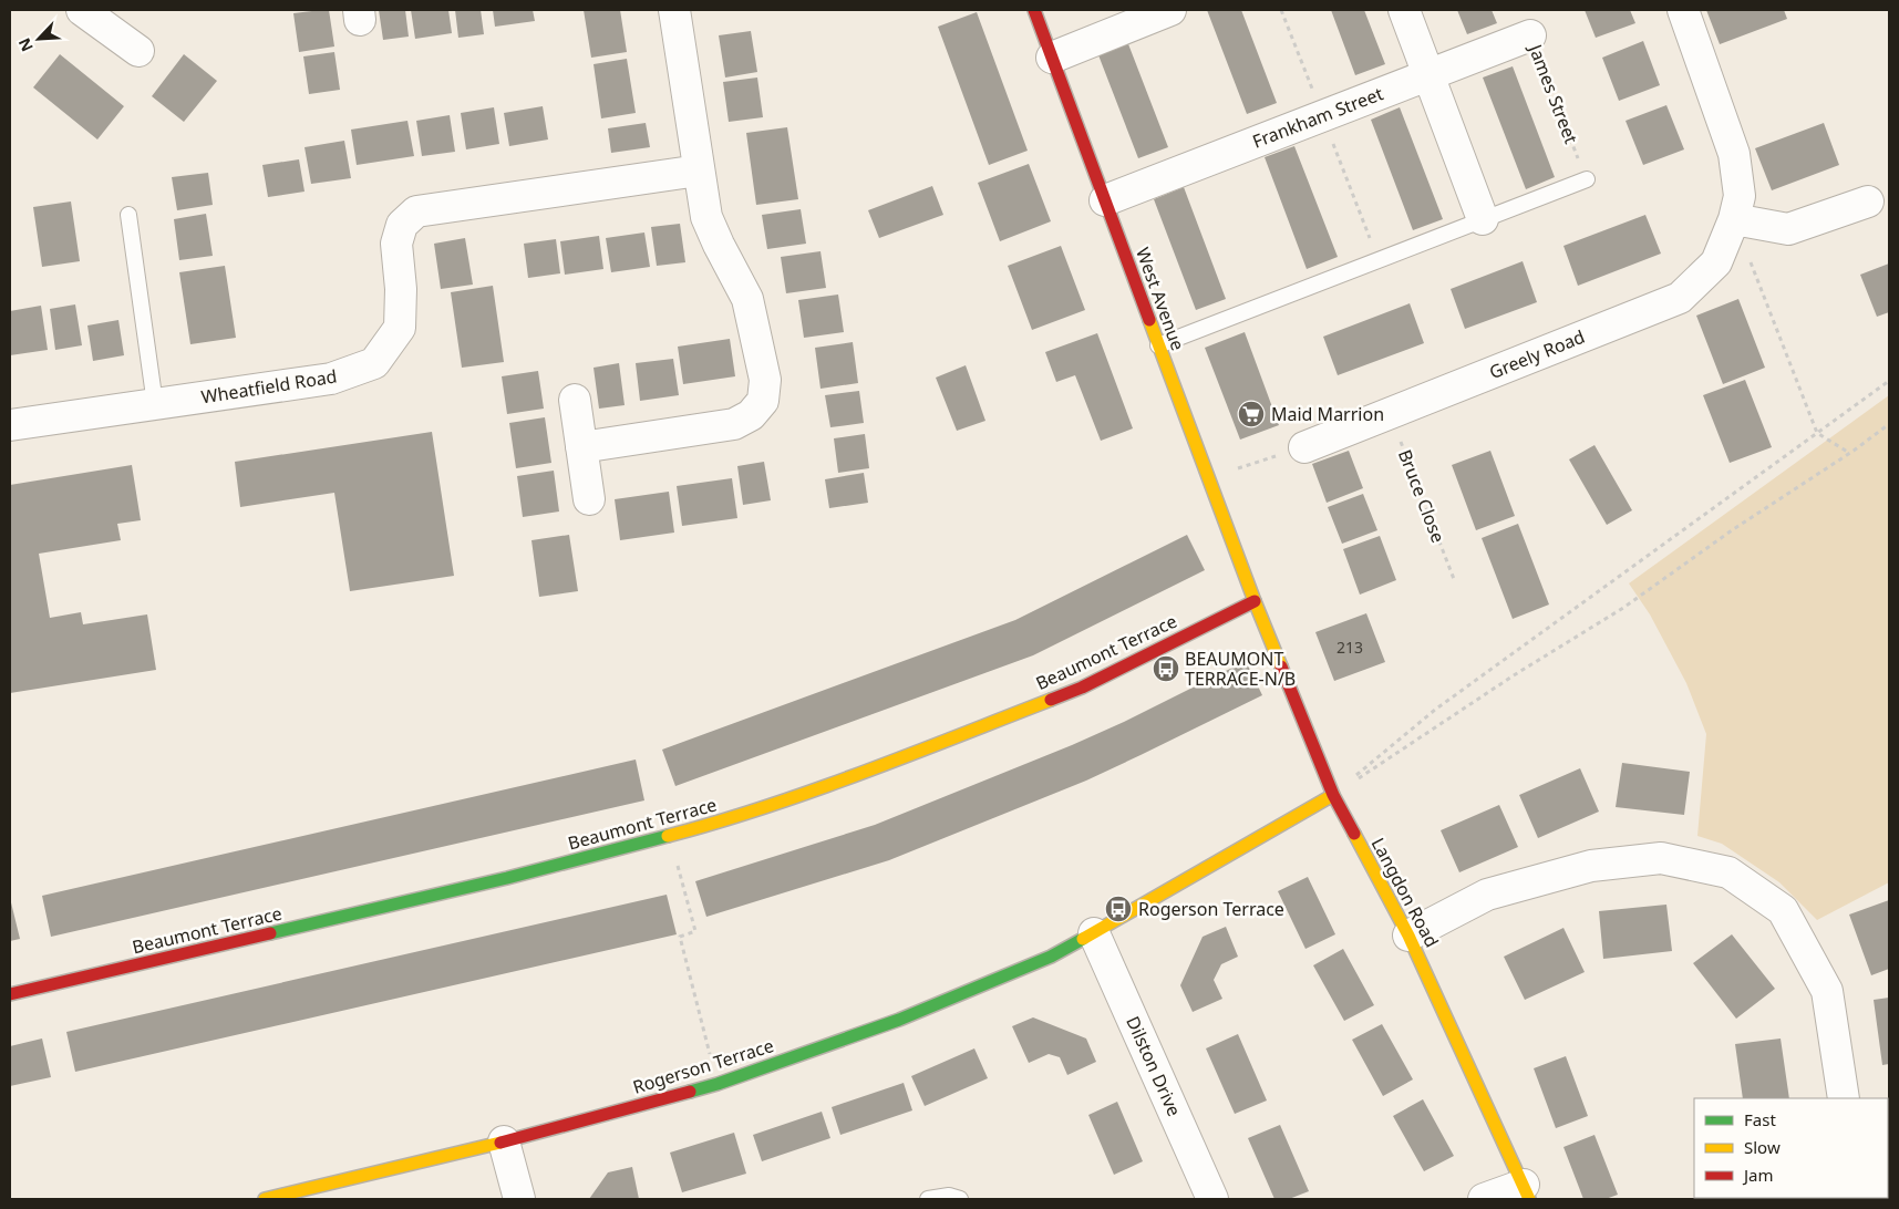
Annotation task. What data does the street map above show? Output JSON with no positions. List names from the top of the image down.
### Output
{
  "streets": {
    "street": [
      "Frankham Street",
      "West Avenue",
      "Greely Road",
      "Wheatfield Road",
      "Beaumont Terrace",
      "Langdon Road",
      "Rogerson Terrace",
      "Dilston Drive"
    ],
    "path": ["James Street", "Bruce Close"]
  },
  "crossings": [
    ["James Street", "Frankham Street"],
    ["Frankham Street", "West Avenue"],
    ["West Avenue", "Beaumont Terrace"],
    ["West Avenue", "Langdon Road"],
    ["Greely Road", "Bruce Close"],
    ["Beaumont Terrace", "Langdon Road"],
    ["Langdon Road", "Rogerson Terrace"],
    ["Rogerson Terrace", "Dilston Drive"]
  ],
  "places": {
    "supermarket": ["Maid Marrion"],
    "bus stop": ["BEAUMONT TERRACE-N/B", "Rogerson Terrace"]
  },
  "house_numbers": ["213"],
  "legend": ["Fast", "Slow", "Jam"],
  "north": "bottom left"
}
